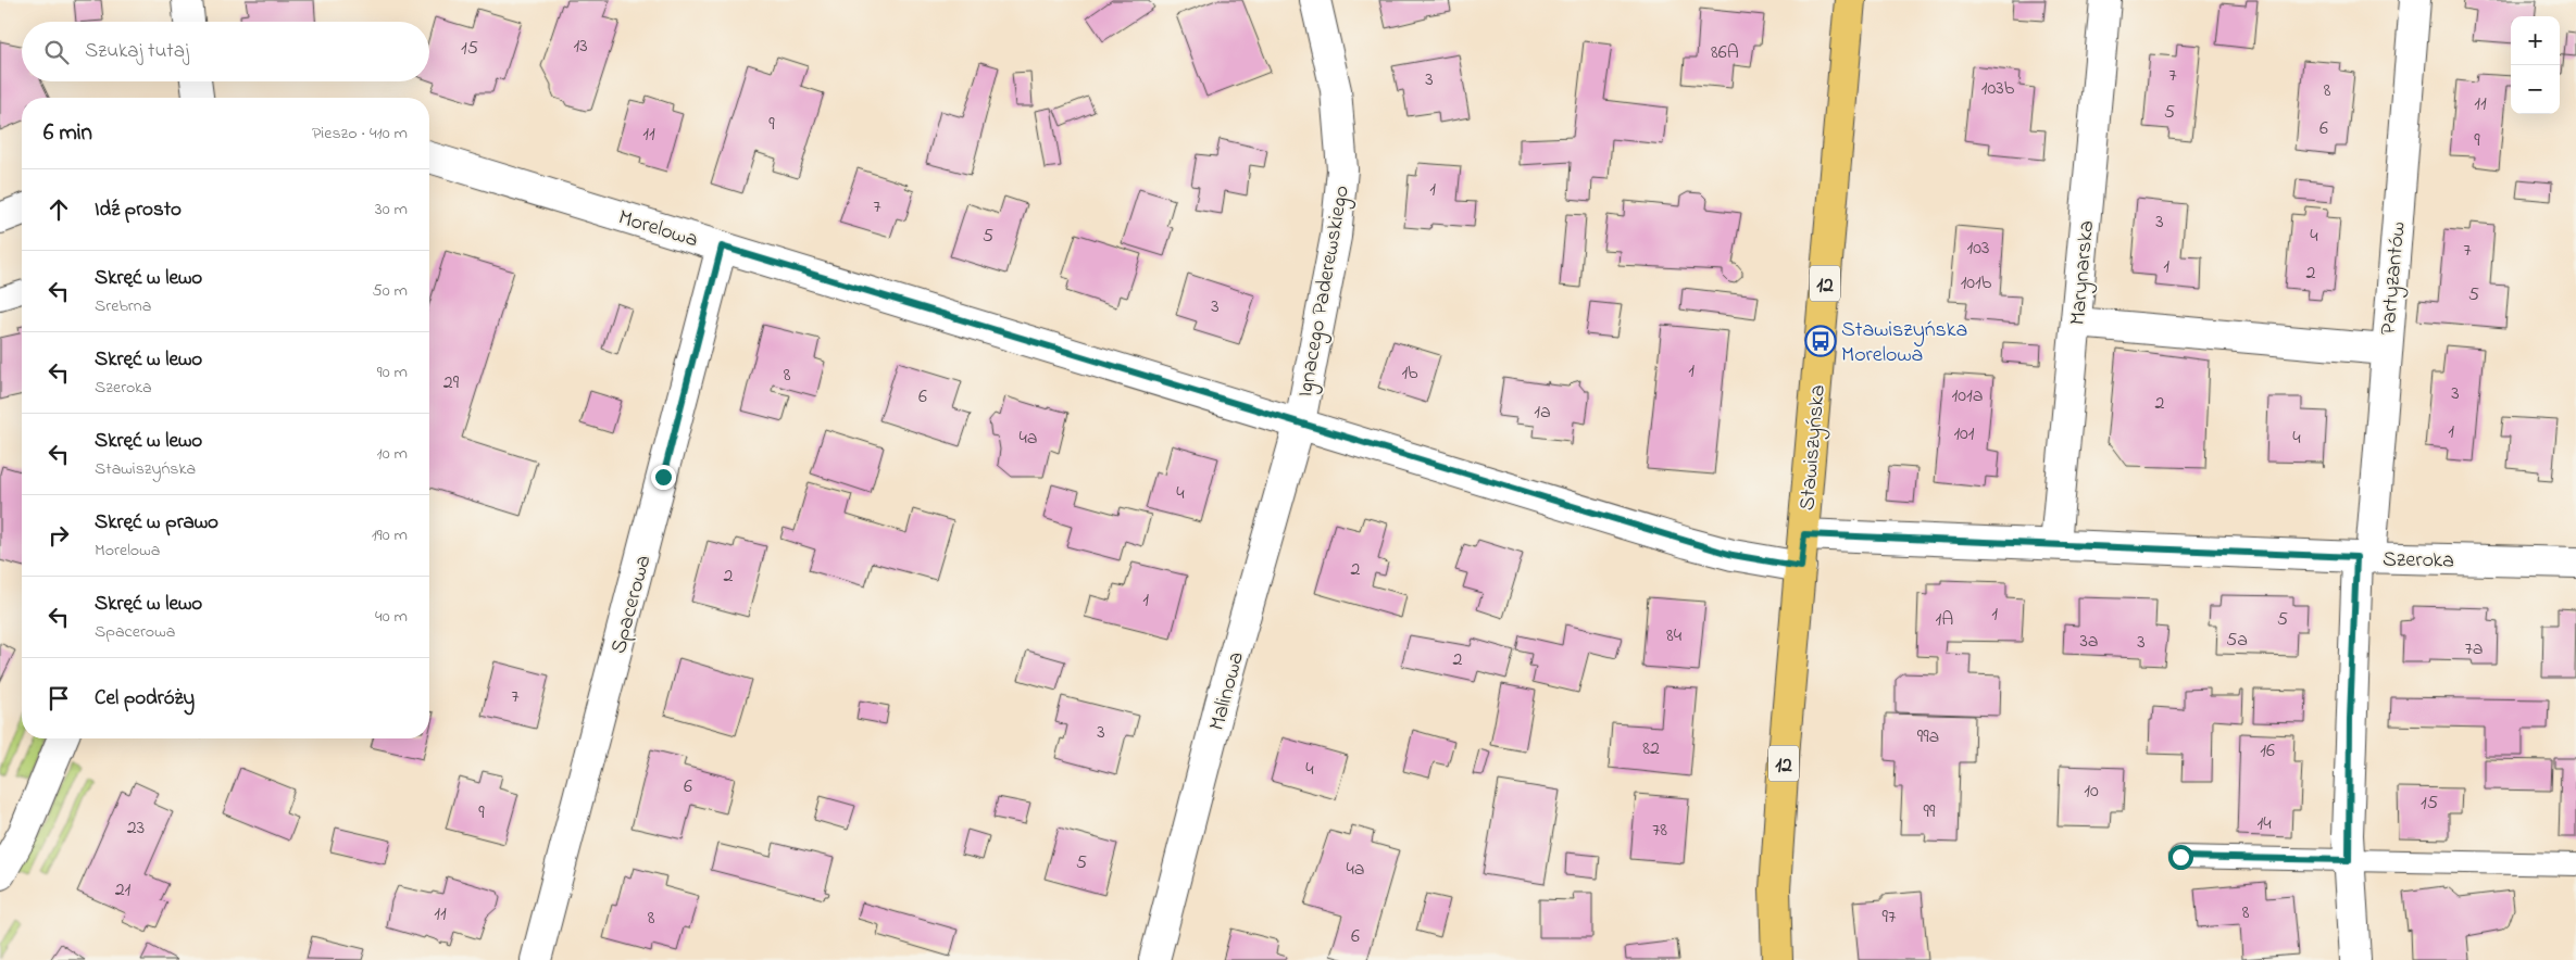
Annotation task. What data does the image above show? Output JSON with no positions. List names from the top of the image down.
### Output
{
  "streets": {
    "main road": ["12", "Stawiszyńska"],
    "street": [
      "Morelowa",
      "Marynarska",
      "Partyzantów",
      "Ignacego Paderewskiego",
      "Szeroka",
      "Spacerowa",
      "Malinowa"
    ]
  },
  "crossings": [
    ["Morelowa", "Ignacego Paderewskiego"],
    ["Morelowa", "Stawiszyńska"],
    ["Morelowa", "Spacerowa"],
    ["Morelowa", "Malinowa"],
    ["Marynarska", "Szeroka"],
    ["Partyzantów", "Szeroka"],
    ["Ignacego Paderewskiego", "Malinowa"],
    ["Stawiszyńska", "Szeroka"]
  ],
  "places": {
    "bus stop": ["Stawiszyńska Morelowa"]
  },
  "house_numbers": [
    "13",
    "15",
    "86A",
    "7",
    "3",
    "103b",
    "8",
    "11",
    "5",
    "9",
    "6",
    "11",
    "9",
    "1",
    "7",
    "3",
    "5",
    "4",
    "103",
    "7",
    "1",
    "2",
    "101b",
    "5",
    "3",
    "1",
    "1b",
    "8",
    "29",
    "3",
    "101a",
    "6",
    "2",
    "1a",
    "1",
    "101",
    "4a",
    "4",
    "4",
    "2",
    "2",
    "1",
    "1",
    "1A",
    "5",
    "84",
    "5a",
    "3a",
    "3",
    "7a",
    "2",
    "7",
    "3",
    "99a",
    "82",
    "16",
    "4",
    "6",
    "10",
    "15",
    "99",
    "9",
    "14",
    "23",
    "78",
    "5",
    "4a",
    "21",
    "8",
    "11",
    "97",
    "8",
    "6"
  ],
  "page": {
    "map_buttons": ["+", "−"],
    "search": "Szukaj tutaj",
    "heading": ["6 min", "Pieszo · 410 m"],
    "list": [
      ["Idź prosto", "30 m"],
      ["Skręć w lewo", "Srebrna", "50 m"],
      ["Skręć w lewo", "Szeroka", "90 m"],
      ["Skręć w lewo", "Stawiszyńska", "10 m"],
      ["Skręć w prawo", "Morelowa", "190 m"],
      ["Skręć w lewo", "Spacerowa", "40 m"],
      "Cel podróży"
    ]
  }
}
